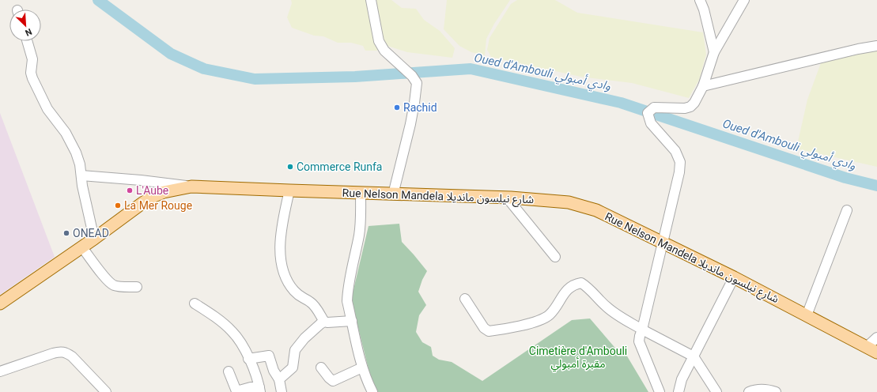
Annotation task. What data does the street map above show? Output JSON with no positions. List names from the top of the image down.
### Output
{
  "streets": {
    "main road": ["Rue Nelson Mandela شارع نيلسون مانديلا"]
  },
  "water": ["Oued d'Ambouli وادي أمبولي"],
  "parks": ["Cimetière d'Ambouli مقبرة أمبولي"],
  "places": [
    "Rachid",
    "Commerce Runfa",
    "L'Aube",
    "La Mer Rouge",
    "ONEAD"
  ],
  "north": "bottom right"
}
